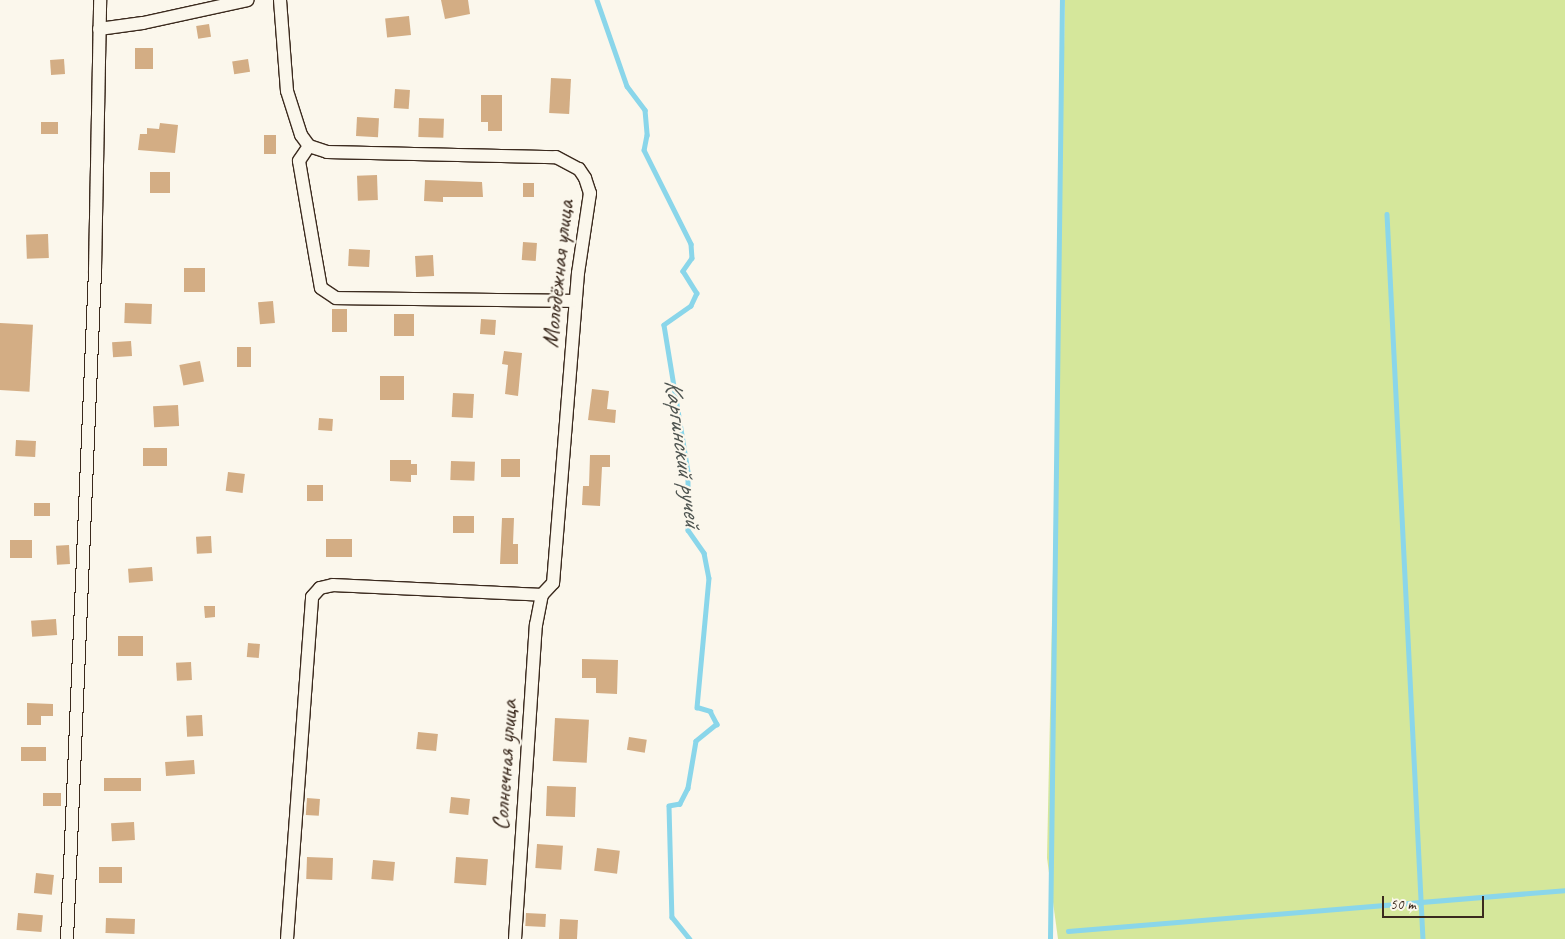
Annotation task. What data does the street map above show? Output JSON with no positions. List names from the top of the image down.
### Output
{
  "streets": {
    "street": ["Молодёжная улица", "Солнечная улица"]
  },
  "crossings": [
    ["Молодёжная улица", "Солнечная улица"]
  ],
  "water": ["Каргинский ручей"],
  "scale_bar": "50 m"
}
